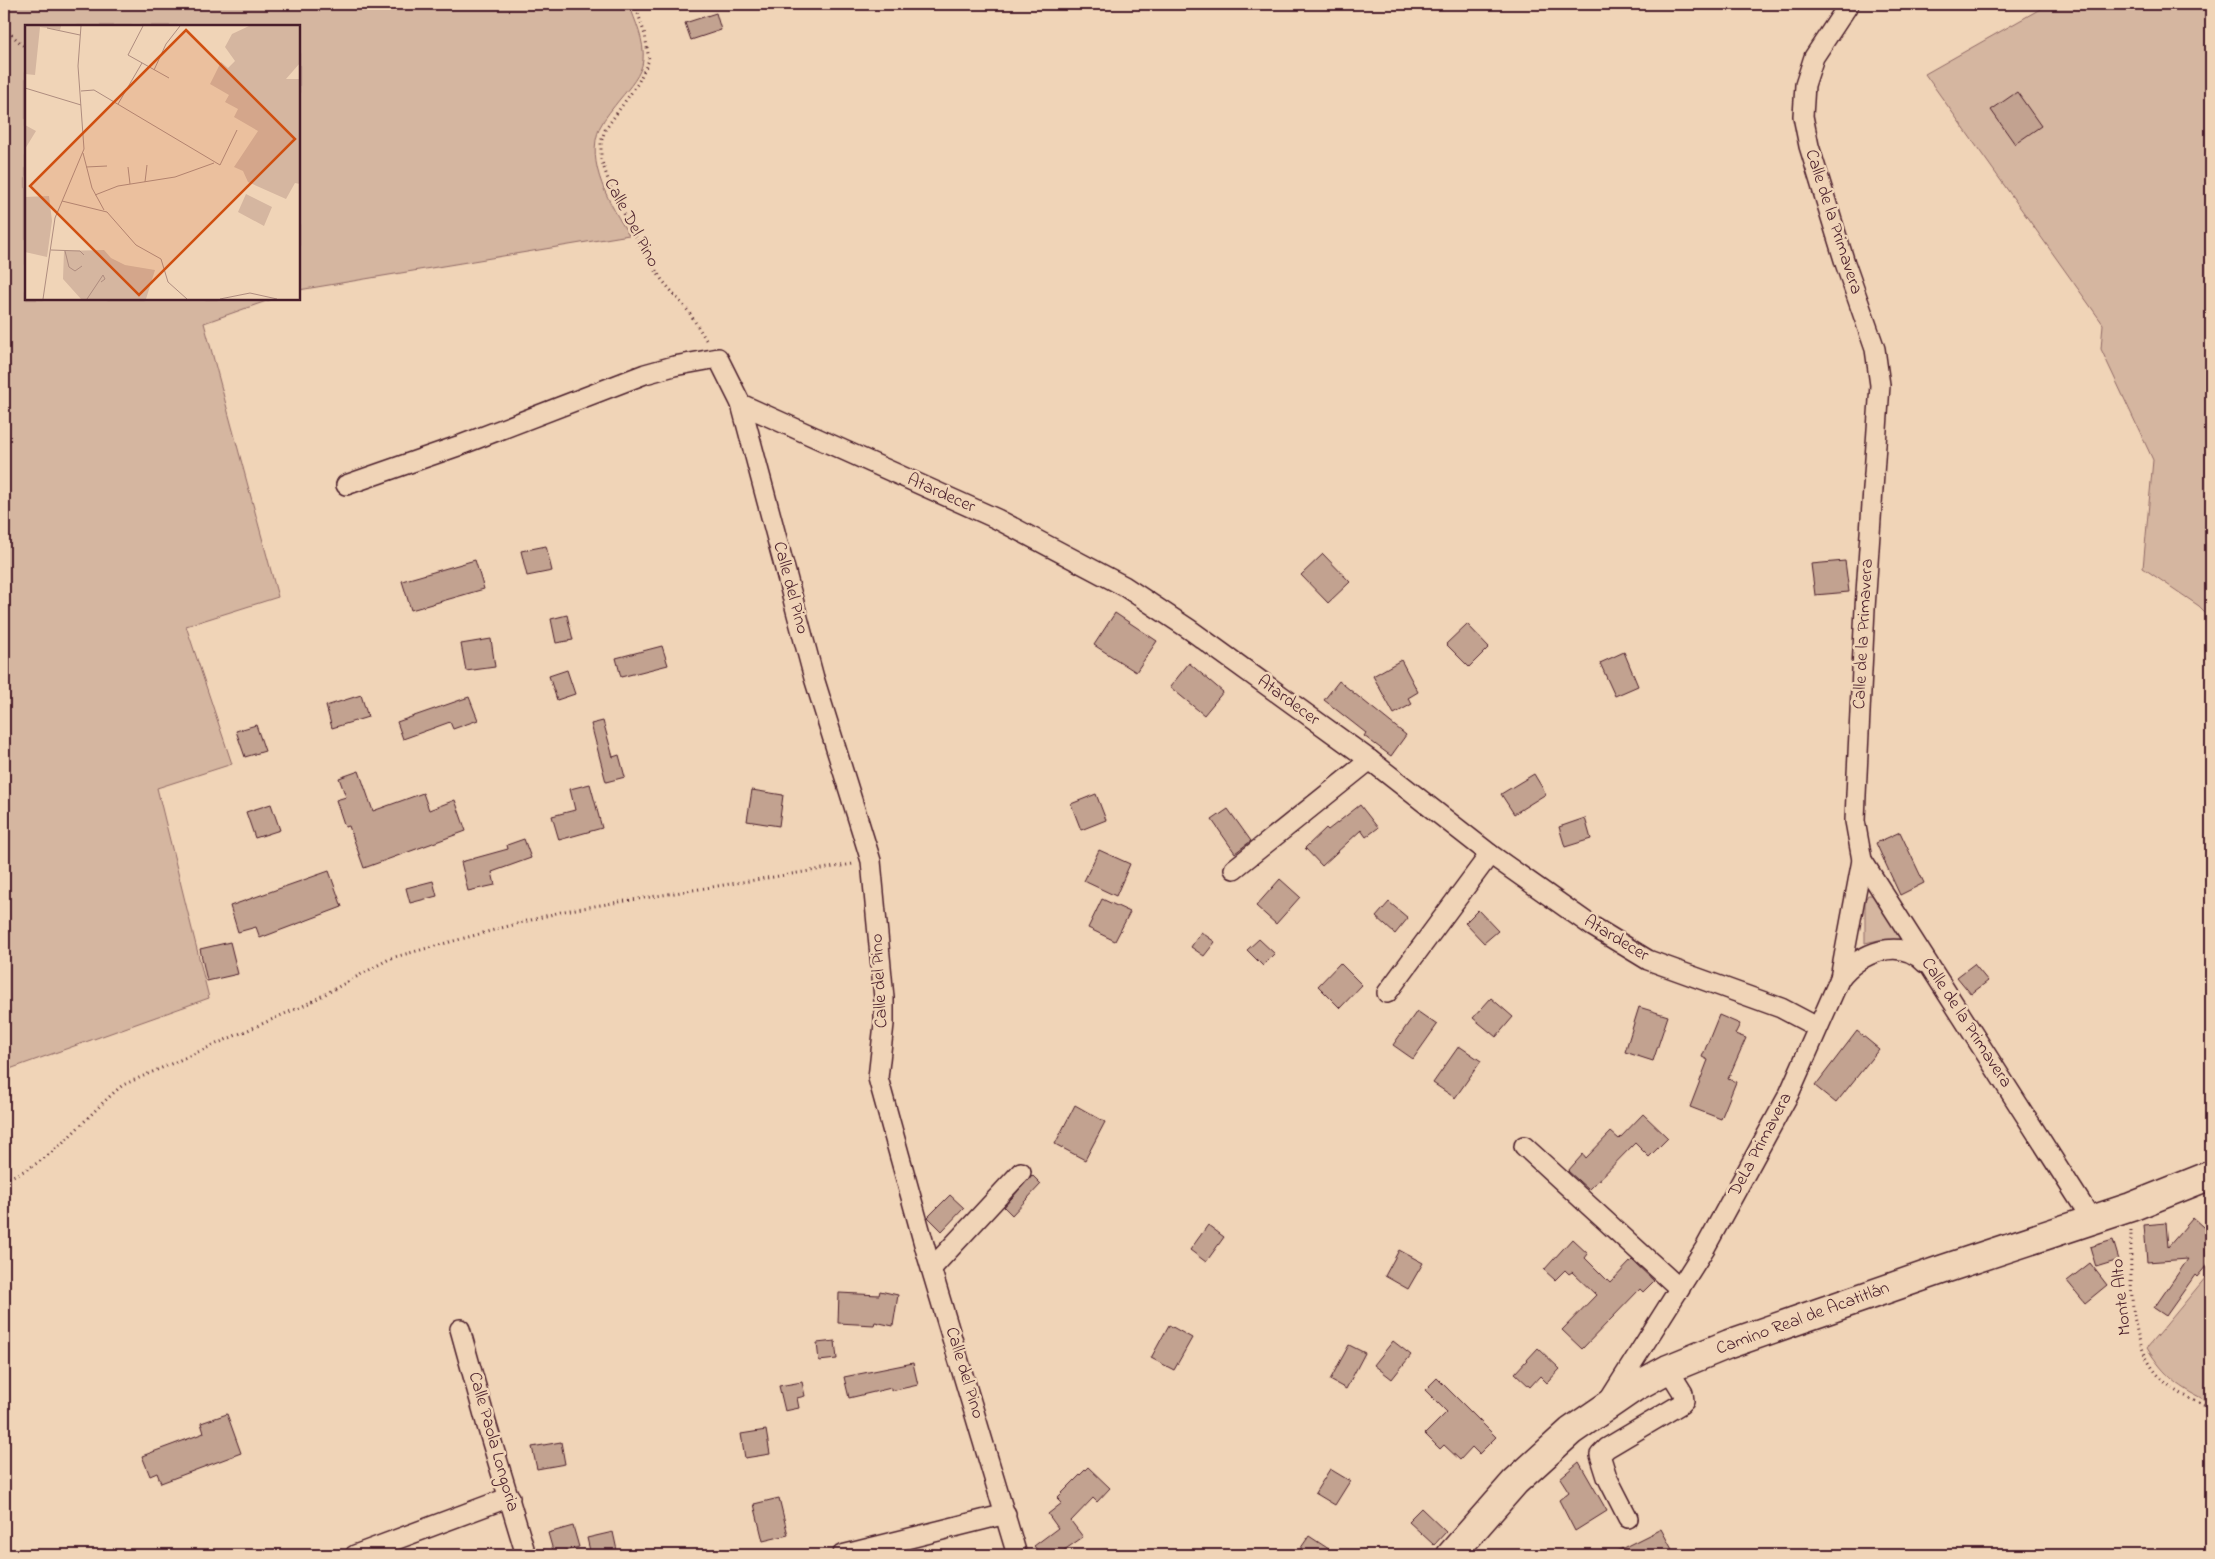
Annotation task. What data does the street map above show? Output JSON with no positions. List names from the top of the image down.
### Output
{
  "streets": {
    "main road": ["Camino Real de Acatitlán"],
    "street": [
      "Calle de la Primavera",
      "Atardecer",
      "Calle del Pino",
      "DeLa Primavera",
      "Calle Paola Longoria"
    ],
    "path": ["Calle Del Pino", "Monte Alto"]
  },
  "crossings": [
    ["Calle de la Primavera", "DeLa Primavera"],
    ["Calle de la Primavera", "Camino Real de Acatitlán"],
    ["Atardecer", "Calle del Pino"],
    ["Atardecer", "DeLa Primavera"],
    ["DeLa Primavera", "Camino Real de Acatitlán"],
    ["Monte Alto", "Camino Real de Acatitlán"]
  ]
}
